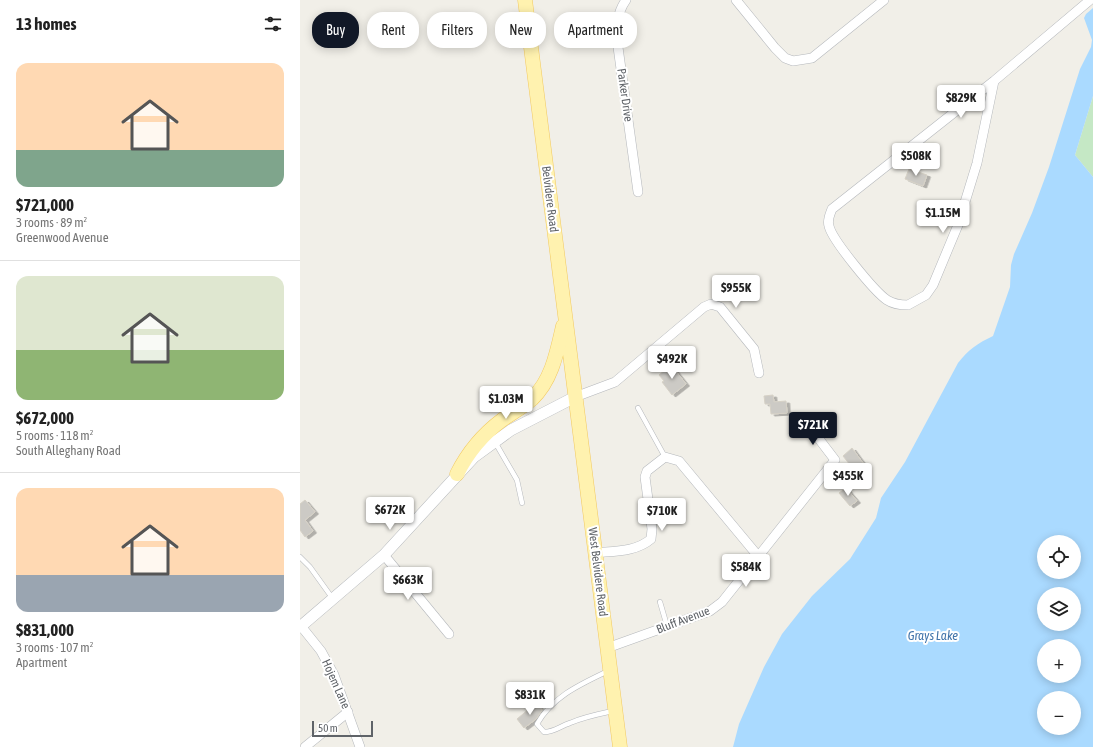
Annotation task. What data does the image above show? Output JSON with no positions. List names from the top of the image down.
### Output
{
  "streets": {
    "main road": ["Belvidere Road", "West Belvidere Road"],
    "street": ["Parker Drive", "Bluff Avenue", "Hojem Lane"]
  },
  "crossings": [
    ["Belvidere Road", "West Belvidere Road"],
    ["West Belvidere Road", "Bluff Avenue"]
  ],
  "water": ["Grays Lake"],
  "scale_bar": "50 m",
  "page": {
    "heading": "13 homes",
    "chip": [
      "Buy",
      "Rent",
      "Filters",
      "New",
      "Apartment"
    ],
    "list": [
      {
        "name": "$721,000",
        "note": "3 rooms · 89 m² · Greenwood Avenue"
      },
      {
        "name": "$672,000",
        "note": "5 rooms · 118 m² · South Alleghany Road"
      },
      {
        "name": "$831,000",
        "note": "3 rooms · 107 m² · Apartment"
      }
    ],
    "price": [
      "$829K",
      "$508K",
      "$1.15M",
      "$955K",
      "$492K",
      "$1.03M",
      "$721K",
      "$455K",
      "$672K",
      "$710K",
      "$584K",
      "$663K",
      "$831K"
    ],
    "map_buttons": ["+", "−"],
    "scale": "50 m"
  }
}
